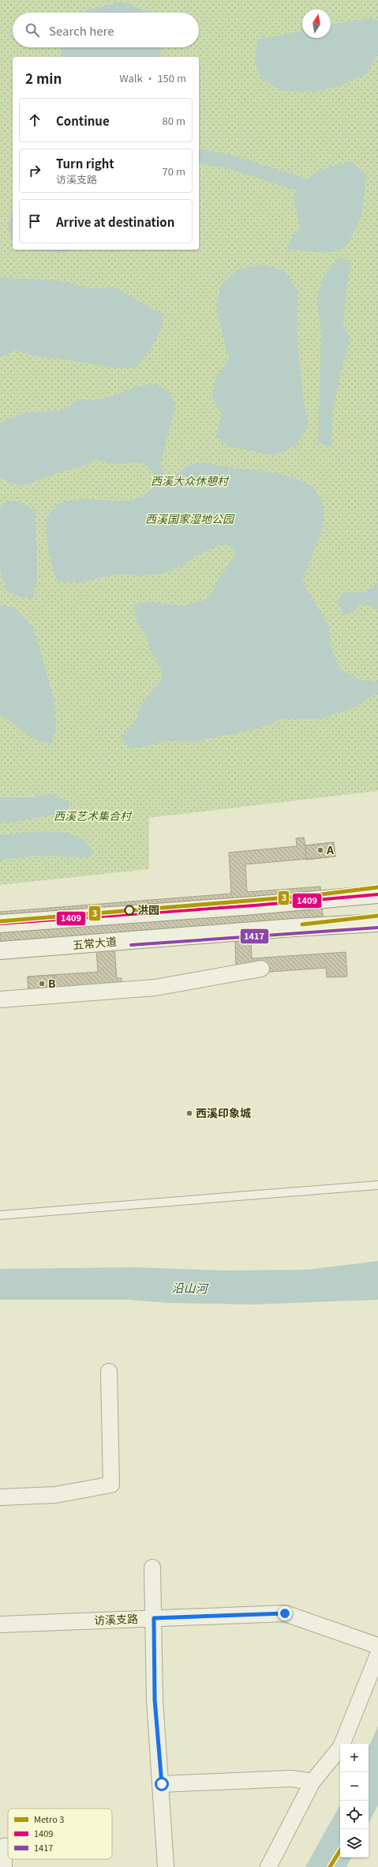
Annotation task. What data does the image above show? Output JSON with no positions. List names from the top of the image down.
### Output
{
  "streets": {
    "main road": ["五常大道"],
    "street": ["访溪支路"]
  },
  "water": ["沿山河"],
  "parks": ["西溪大众休憩村", "西溪国家湿地公园", "西溪艺术集合村"],
  "places": [
    "A",
    "洪园",
    "B",
    "西溪印象城"
  ],
  "lines": ["metro line 3", "transit line 1409", "transit line 1417"],
  "legend": ["Metro 3", "1409", "1417"],
  "north": "top",
  "page": {
    "search": "Search here",
    "heading": ["2 min", "Walk · 150 m"],
    "list": [
      ["Continue", "80 m"],
      ["Turn right", "访溪支路", "70 m"],
      "Arrive at destination"
    ],
    "map_buttons": ["+", "−"]
  }
}
